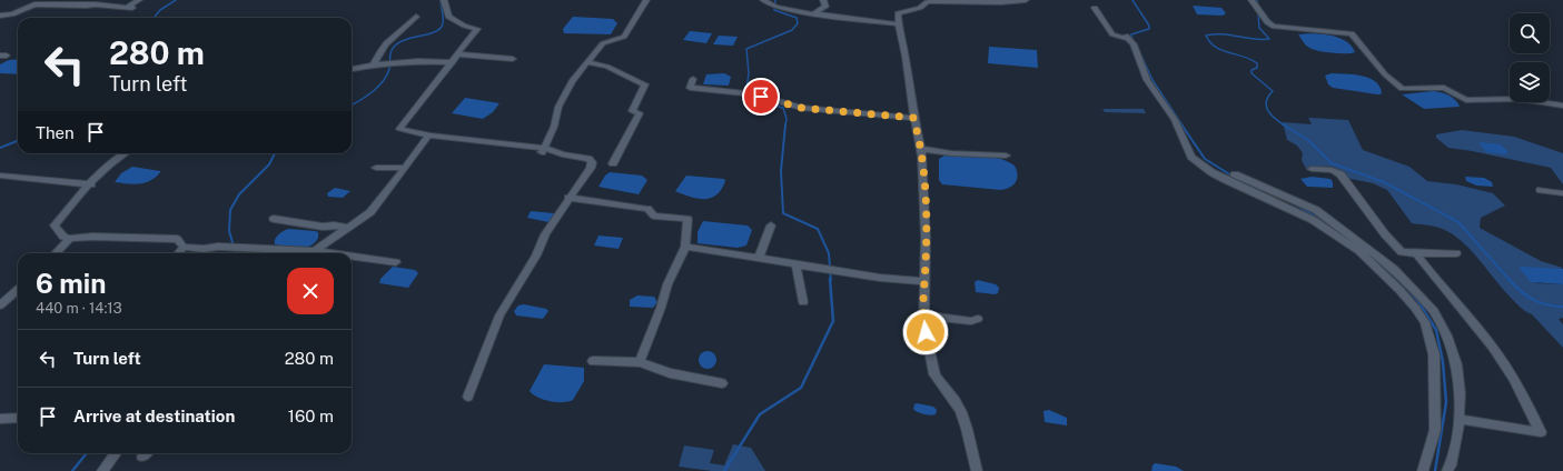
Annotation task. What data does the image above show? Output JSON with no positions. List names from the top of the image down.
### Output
{
  "page": {
    "turn": ["280 m", "Turn left"],
    "then": "Then",
    "heading": ["6 min", "440 m · 14:13"],
    "list": [
      {
        "name": "Turn left",
        "value": "280 m"
      },
      {
        "name": "Arrive at destination",
        "value": "160 m"
      }
    ]
  }
}
